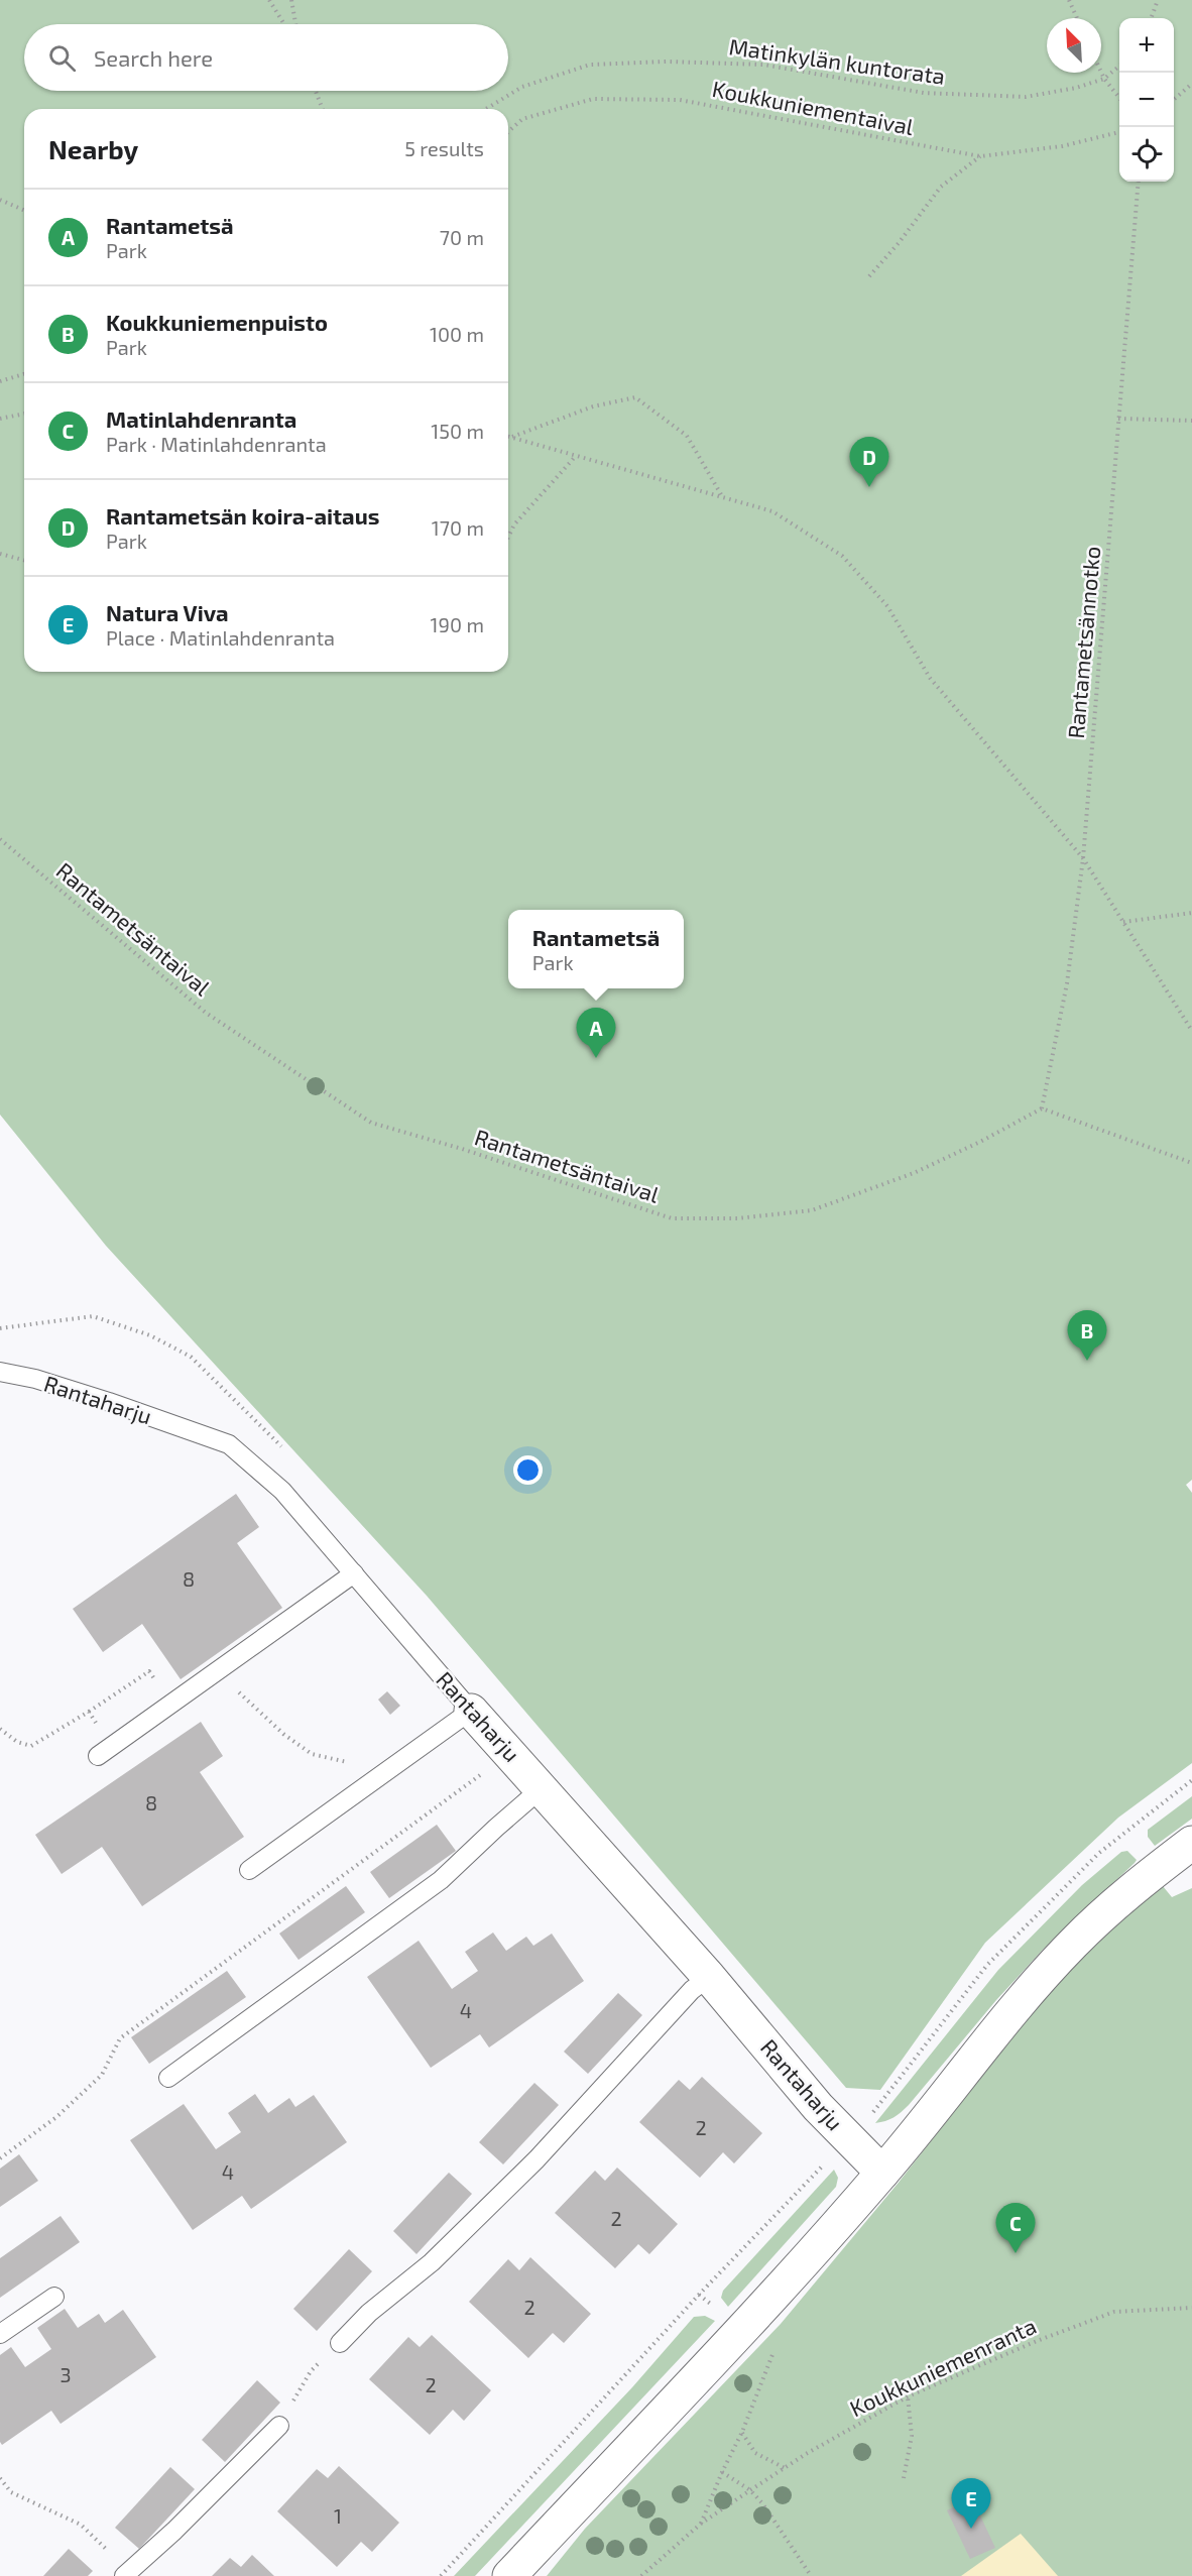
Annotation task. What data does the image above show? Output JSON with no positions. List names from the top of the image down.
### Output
{
  "streets": {
    "street": ["Rantaharju"],
    "path": [
      "Matinkylän kuntorata",
      "Koukkuniementaival",
      "Rantametsännotko",
      "Rantametsäntaival",
      "Koukkuniemenranta"
    ]
  },
  "crossings": [
    ["Rantametsännotko", "Rantametsäntaival"]
  ],
  "house_numbers": [
    "8",
    "8",
    "4",
    "2",
    "4",
    "2",
    "2",
    "3",
    "2",
    "1"
  ],
  "north": "top left",
  "page": {
    "map_buttons": ["+", "−"],
    "search": "Search here",
    "heading": ["Nearby", "5 results"],
    "list": [
      {
        "mark": "A",
        "name": "Rantametsä",
        "note": "Park",
        "value": "70 m"
      },
      {
        "mark": "B",
        "name": "Koukkuniemenpuisto",
        "note": "Park",
        "value": "100 m"
      },
      {
        "mark": "C",
        "name": "Matinlahdenranta",
        "note": "Park · Matinlahdenranta",
        "value": "150 m"
      },
      {
        "mark": "D",
        "name": "Rantametsän koira-aitaus",
        "note": "Park",
        "value": "170 m"
      },
      {
        "mark": "E",
        "name": "Natura Viva",
        "note": "Place · Matinlahdenranta",
        "value": "190 m"
      }
    ],
    "pins": [
      "D",
      "A",
      "B",
      "C",
      "E"
    ],
    "popup": ["Rantametsä", "Park"]
  }
}
